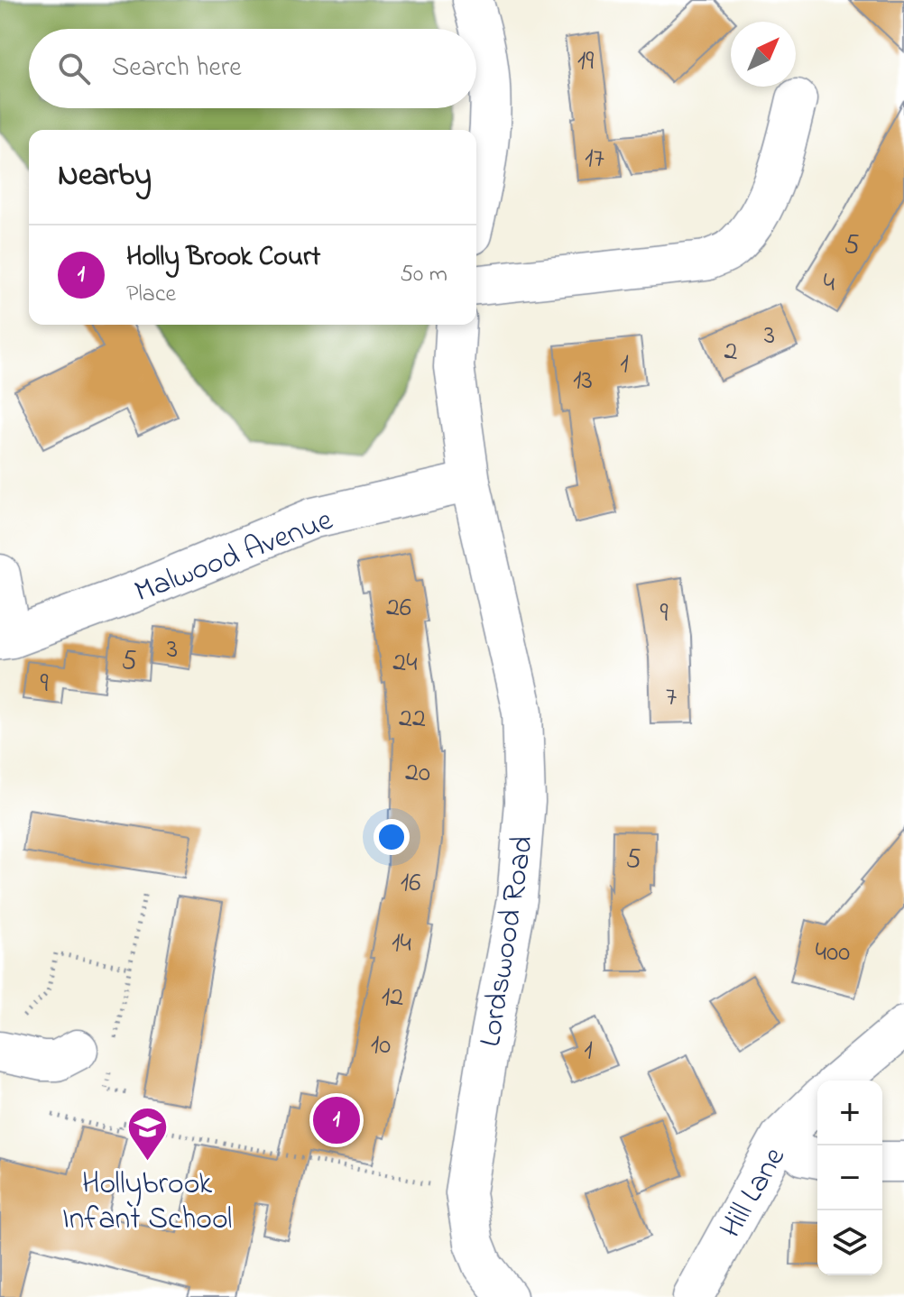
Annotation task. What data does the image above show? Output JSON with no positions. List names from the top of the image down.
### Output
{
  "streets": {
    "street": ["Malwood Avenue", "Lordswood Road", "Hill Lane"]
  },
  "crossings": [
    ["Malwood Avenue", "Lordswood Road"]
  ],
  "places": {
    "school or university": ["Hollybrook Infant School"]
  },
  "house_numbers": [
    "19",
    "17",
    "5",
    "4",
    "3",
    "2",
    "1",
    "13",
    "26",
    "9",
    "3",
    "5",
    "24",
    "9",
    "7",
    "22",
    "20",
    "5",
    "16",
    "14",
    "400",
    "12",
    "10",
    "1"
  ],
  "north": "top right",
  "page": {
    "search": "Search here",
    "heading": "Nearby",
    "list": [
      {
        "mark": "1",
        "name": "Holly Brook Court",
        "note": "Place",
        "value": "50 m"
      }
    ],
    "map_buttons": ["+", "−"],
    "pins": "1"
  }
}
